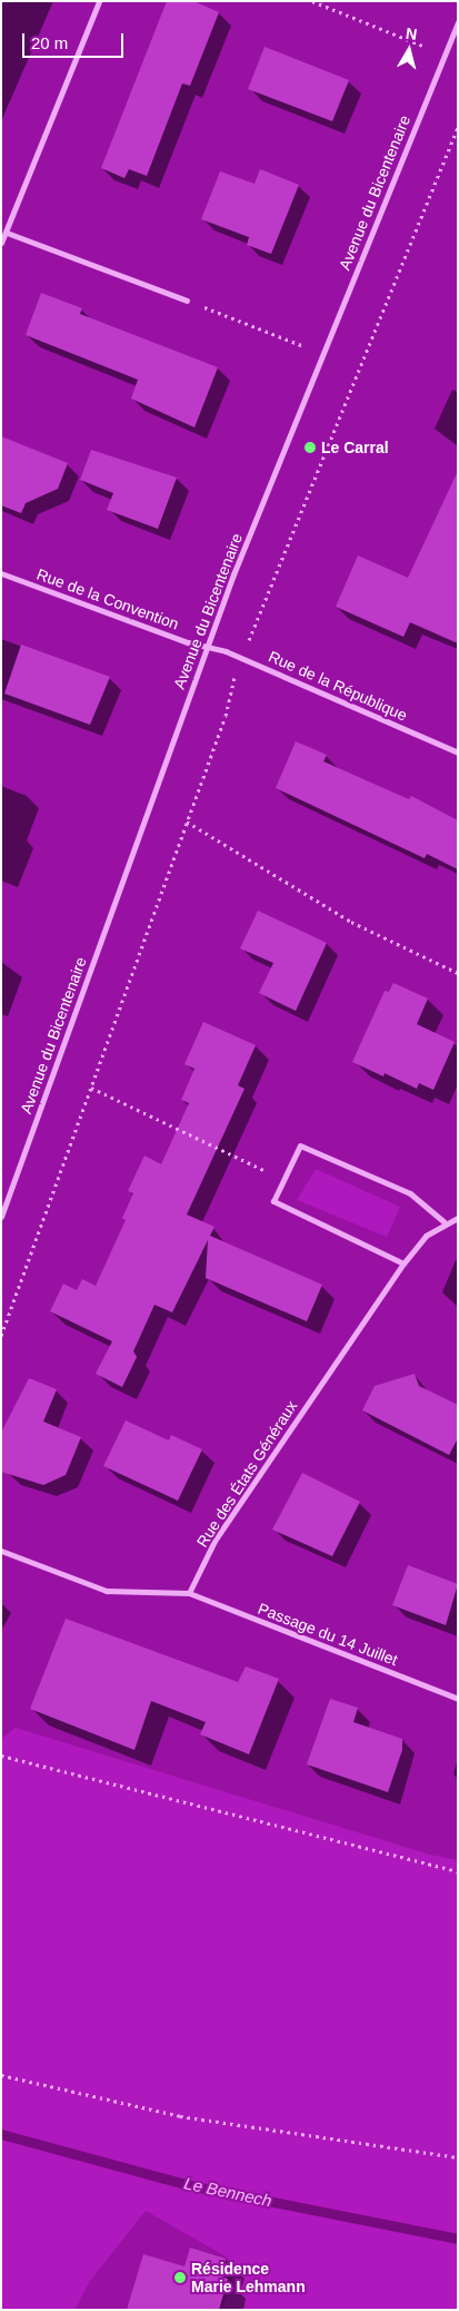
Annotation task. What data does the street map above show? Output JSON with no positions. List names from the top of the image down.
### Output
{
  "streets": {
    "street": [
      "Avenue du Bicentenaire",
      "Rue de la Convention",
      "Rue de la République",
      "Rue des États Généraux",
      "Passage du 14 Juillet"
    ]
  },
  "crossings": [
    ["Avenue du Bicentenaire", "Rue de la Convention"],
    ["Avenue du Bicentenaire", "Rue de la République"],
    ["Rue de la Convention", "Rue de la République"],
    ["Rue des États Généraux", "Passage du 14 Juillet"]
  ],
  "water": ["Le Bennech"],
  "places": ["Le Carral", "Résidence Marie Lehmann"],
  "scale_bar": "20 m",
  "north": "top"
}
